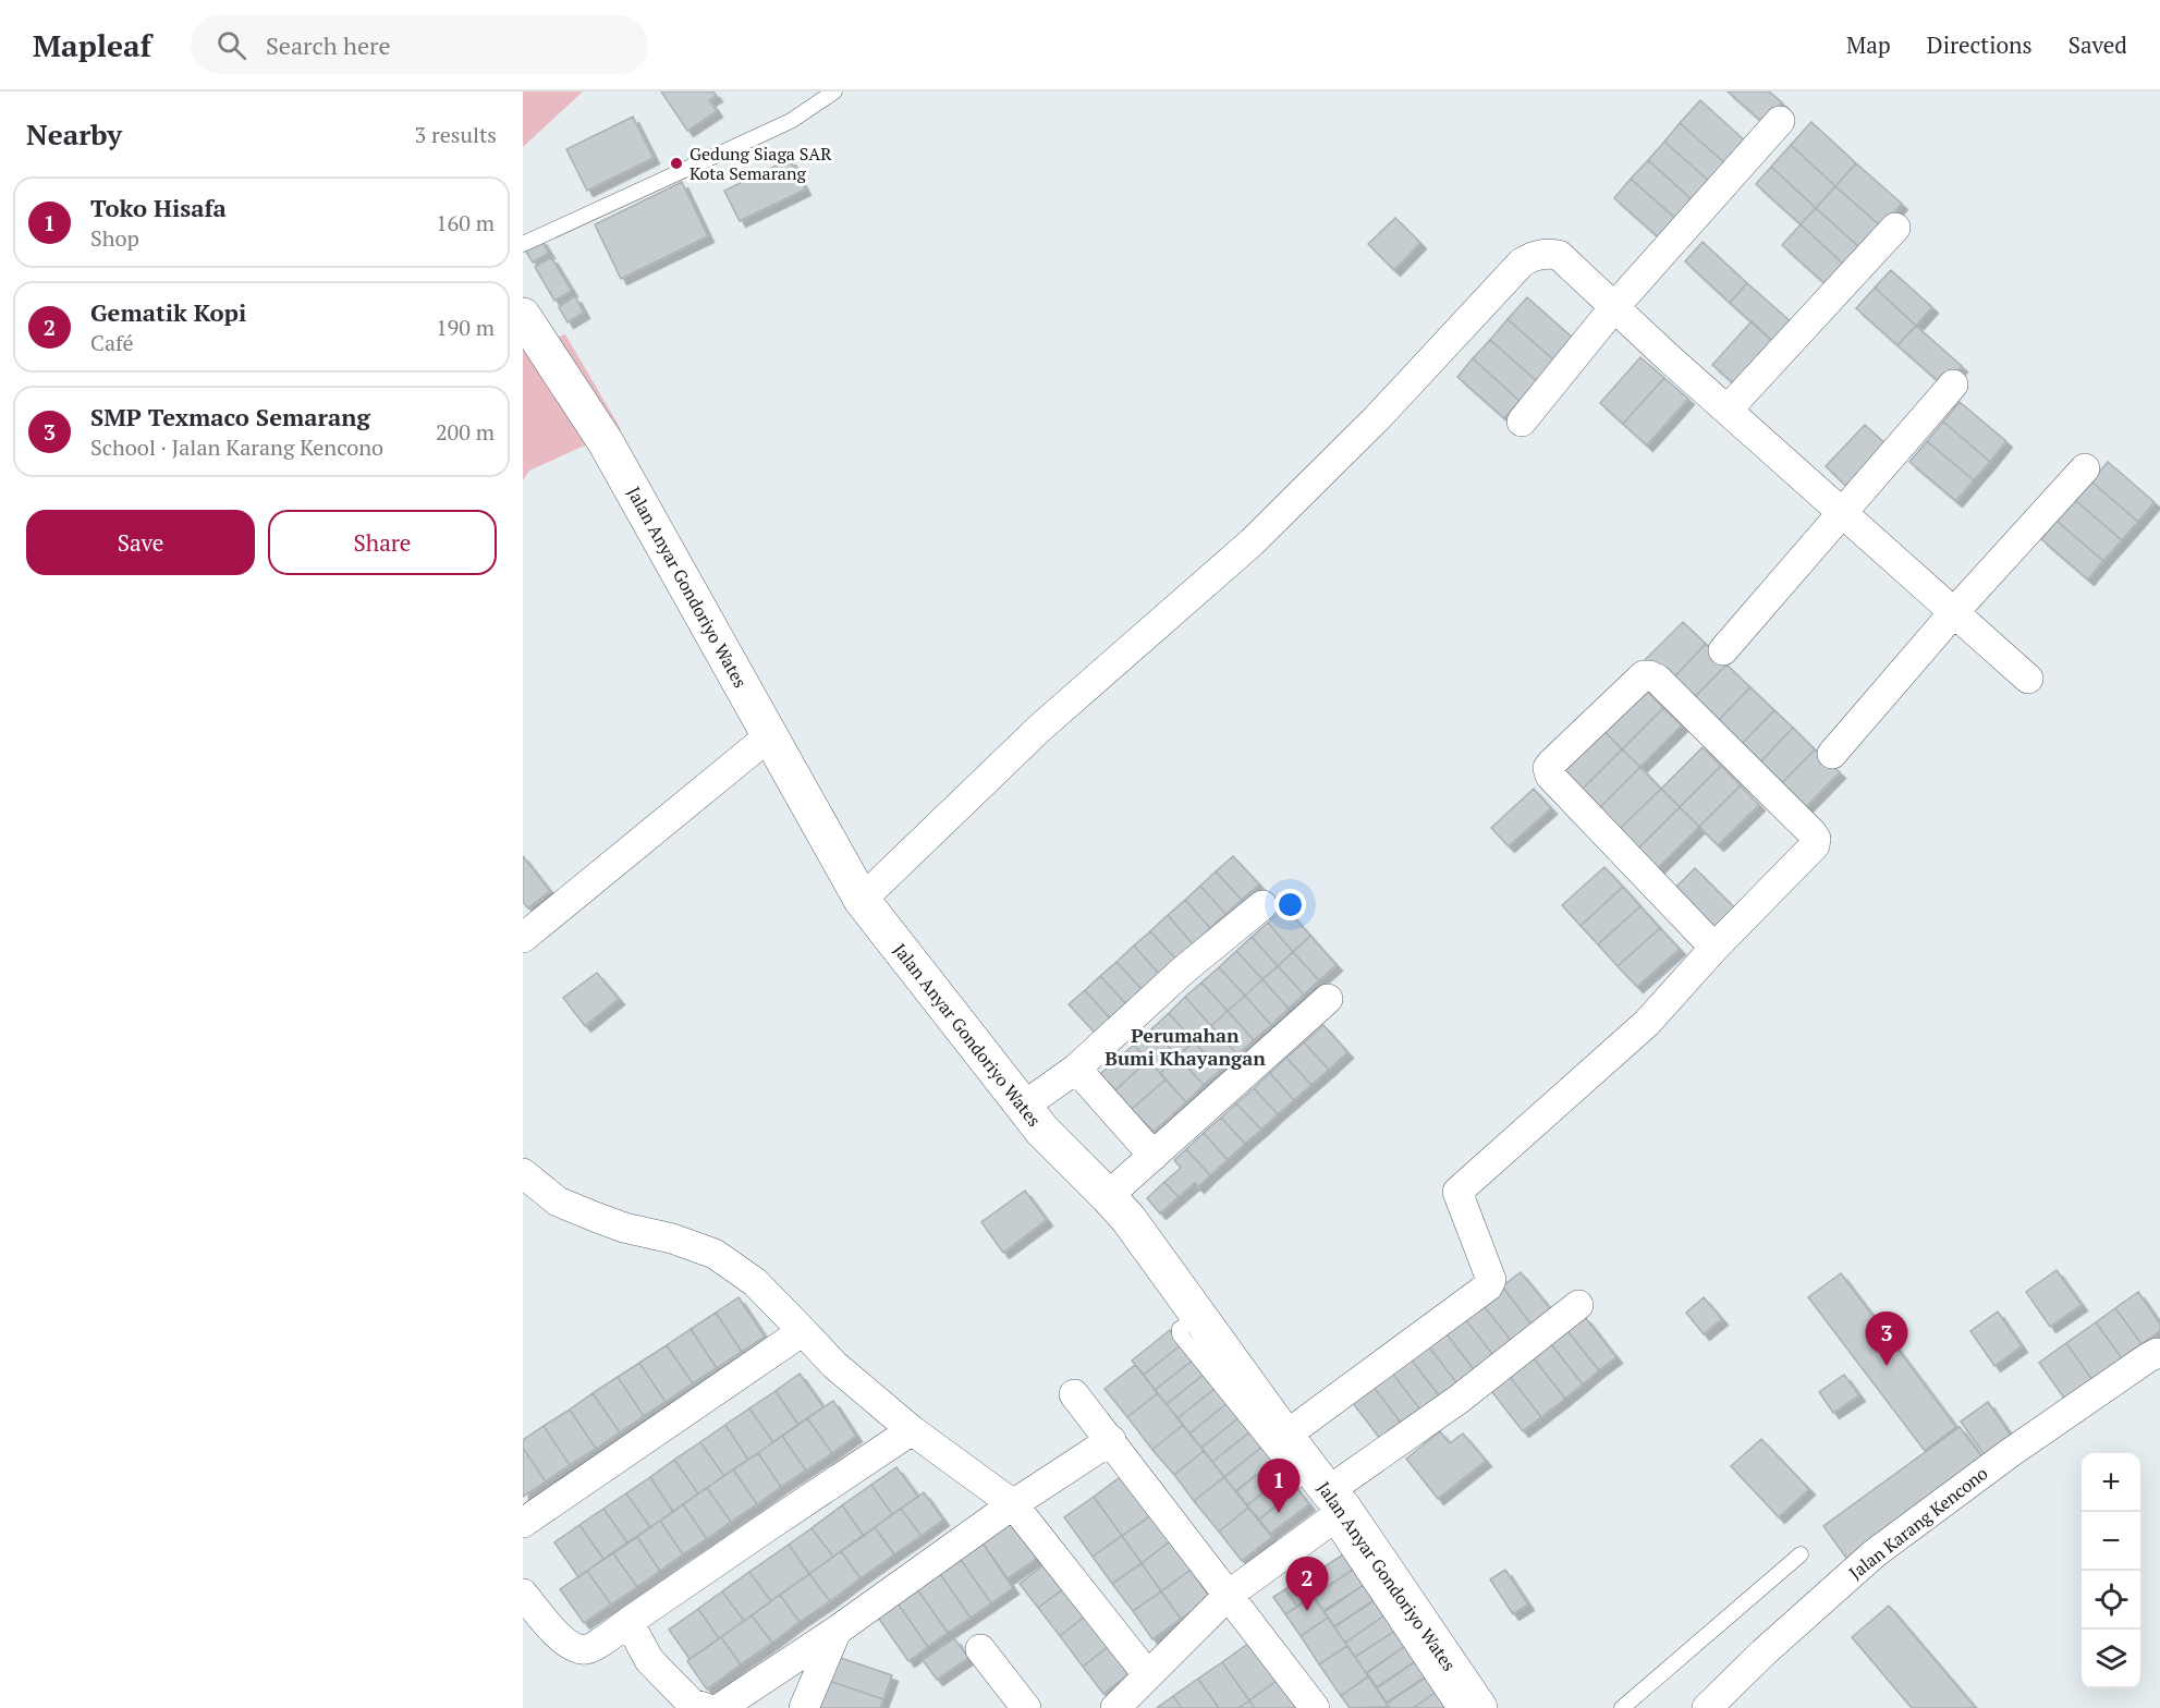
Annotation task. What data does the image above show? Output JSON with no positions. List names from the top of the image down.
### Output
{
  "streets": {
    "street": ["Jalan Anyar Gondoriyo Wates", "Jalan Karang Kencono"]
  },
  "districts": ["Perumahan Bumi Khayangan"],
  "places": ["Gedung Siaga SAR Kota Semarang"],
  "page": {
    "header": "Mapleaf",
    "search": "Search here",
    "nav": ["Map", "Directions", "Saved"],
    "heading": ["Nearby", "3 results"],
    "list": [
      {
        "mark": "1",
        "name": "Toko Hisafa",
        "note": "Shop",
        "value": "160 m"
      },
      {
        "mark": "2",
        "name": "Gematik Kopi",
        "note": "Café",
        "value": "190 m"
      },
      {
        "mark": "3",
        "name": "SMP Texmaco Semarang",
        "note": "School · Jalan Karang Kencono",
        "value": "200 m"
      }
    ],
    "buttons": ["Save", "Share"],
    "pins": ["3", "1", "2"],
    "map_buttons": ["+", "−"]
  }
}
